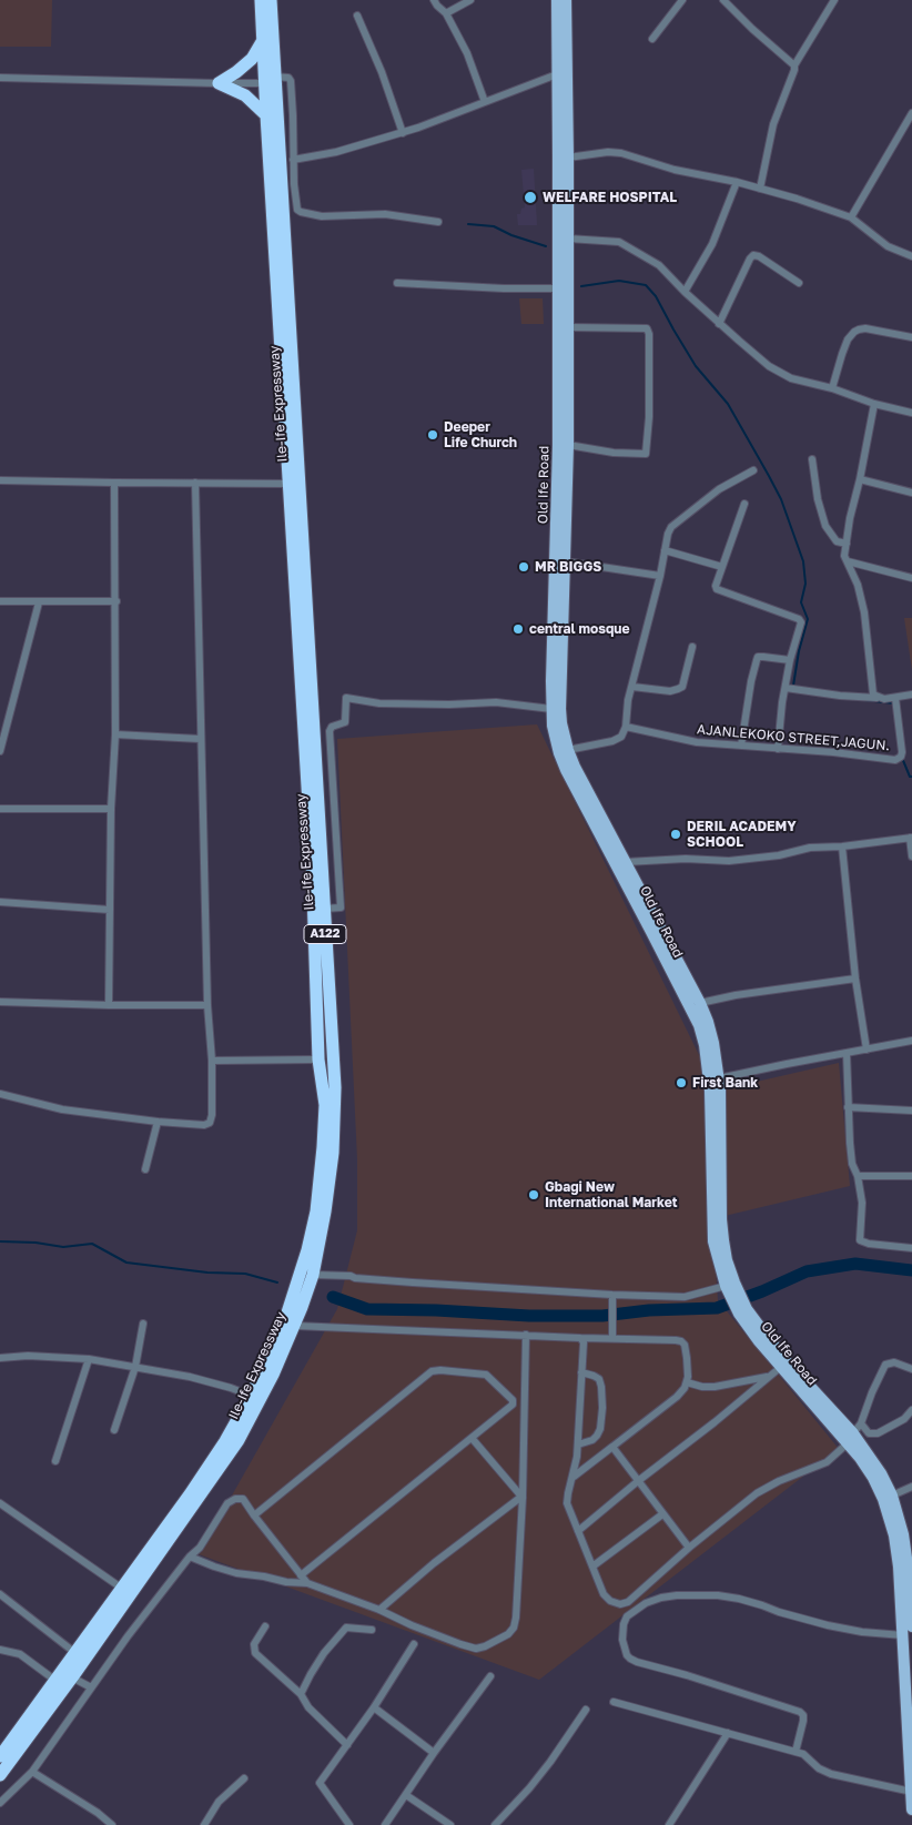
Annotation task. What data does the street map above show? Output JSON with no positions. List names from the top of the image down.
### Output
{
  "streets": {
    "highway": ["Ile-Ife Expressway", "A122"],
    "main road": ["Old Ife Road"],
    "street": ["AJANLEKOKO STREET,JAGUN."]
  },
  "places": [
    "WELFARE HOSPITAL",
    "Deeper Life Church",
    "MR BIGGS",
    "central mosque",
    "DERIL ACADEMY SCHOOL",
    "First Bank",
    "Gbagi New International Market"
  ]
}
